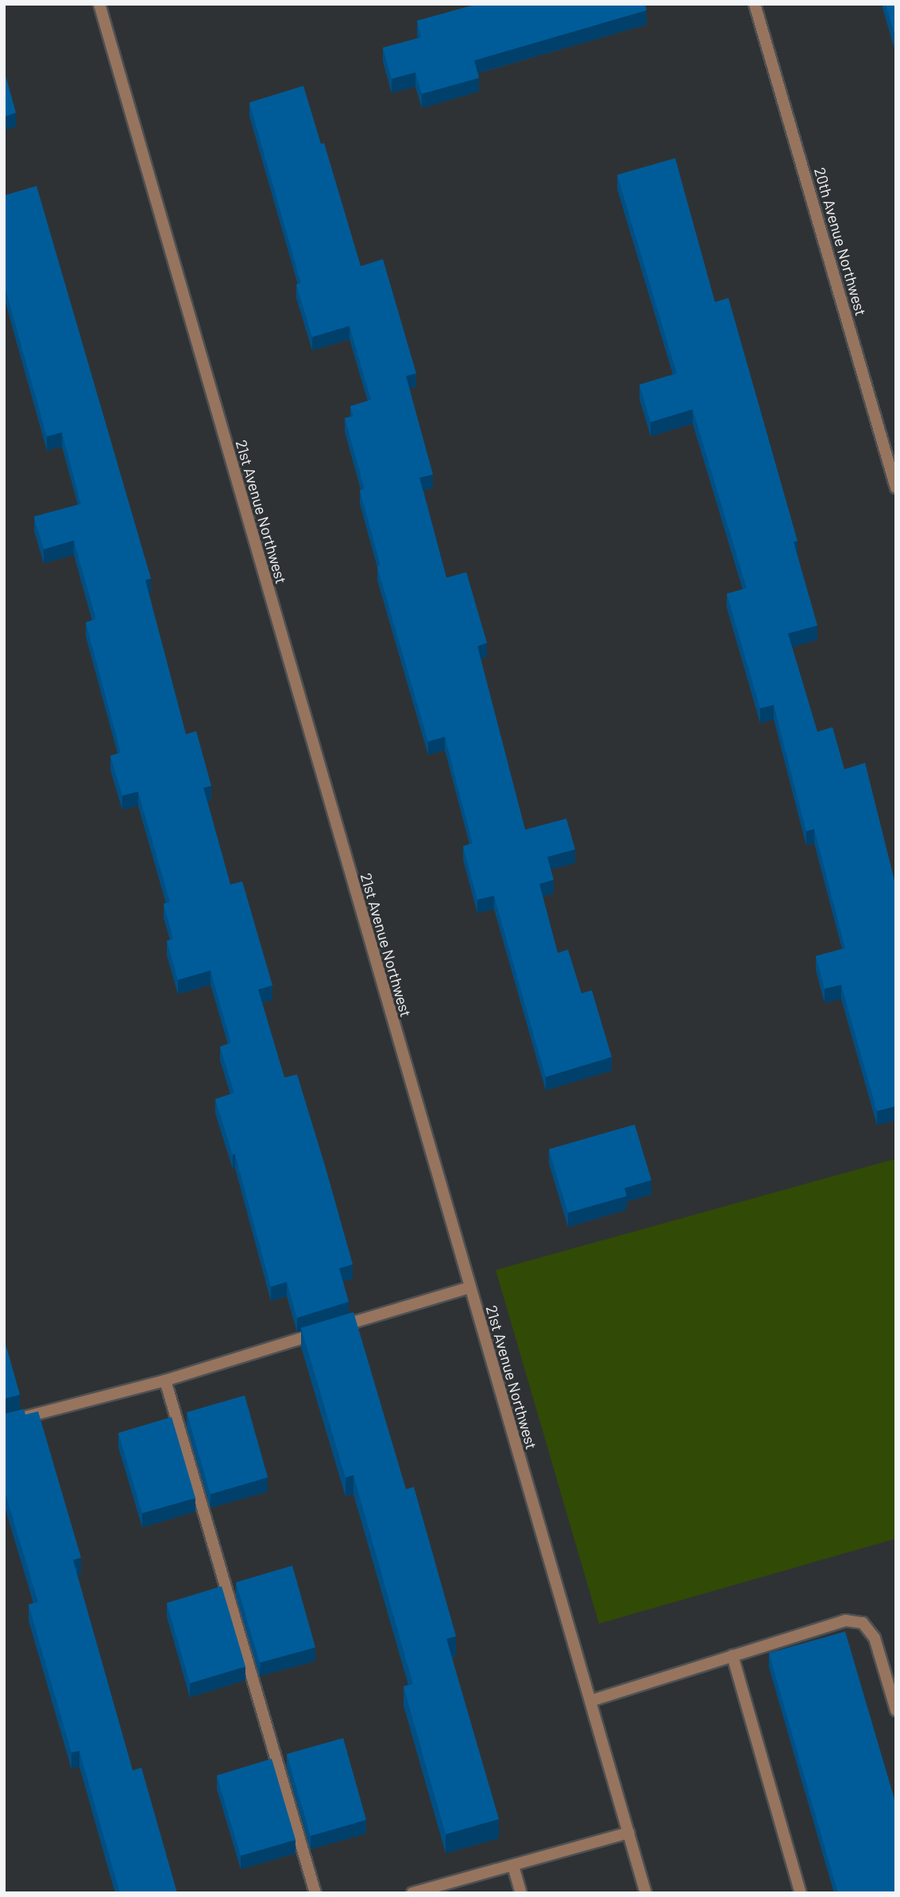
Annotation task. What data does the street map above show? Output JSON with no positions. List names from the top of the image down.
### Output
{
  "streets": {
    "street": ["20th Avenue Northwest", "21st Avenue Northwest"]
  }
}
